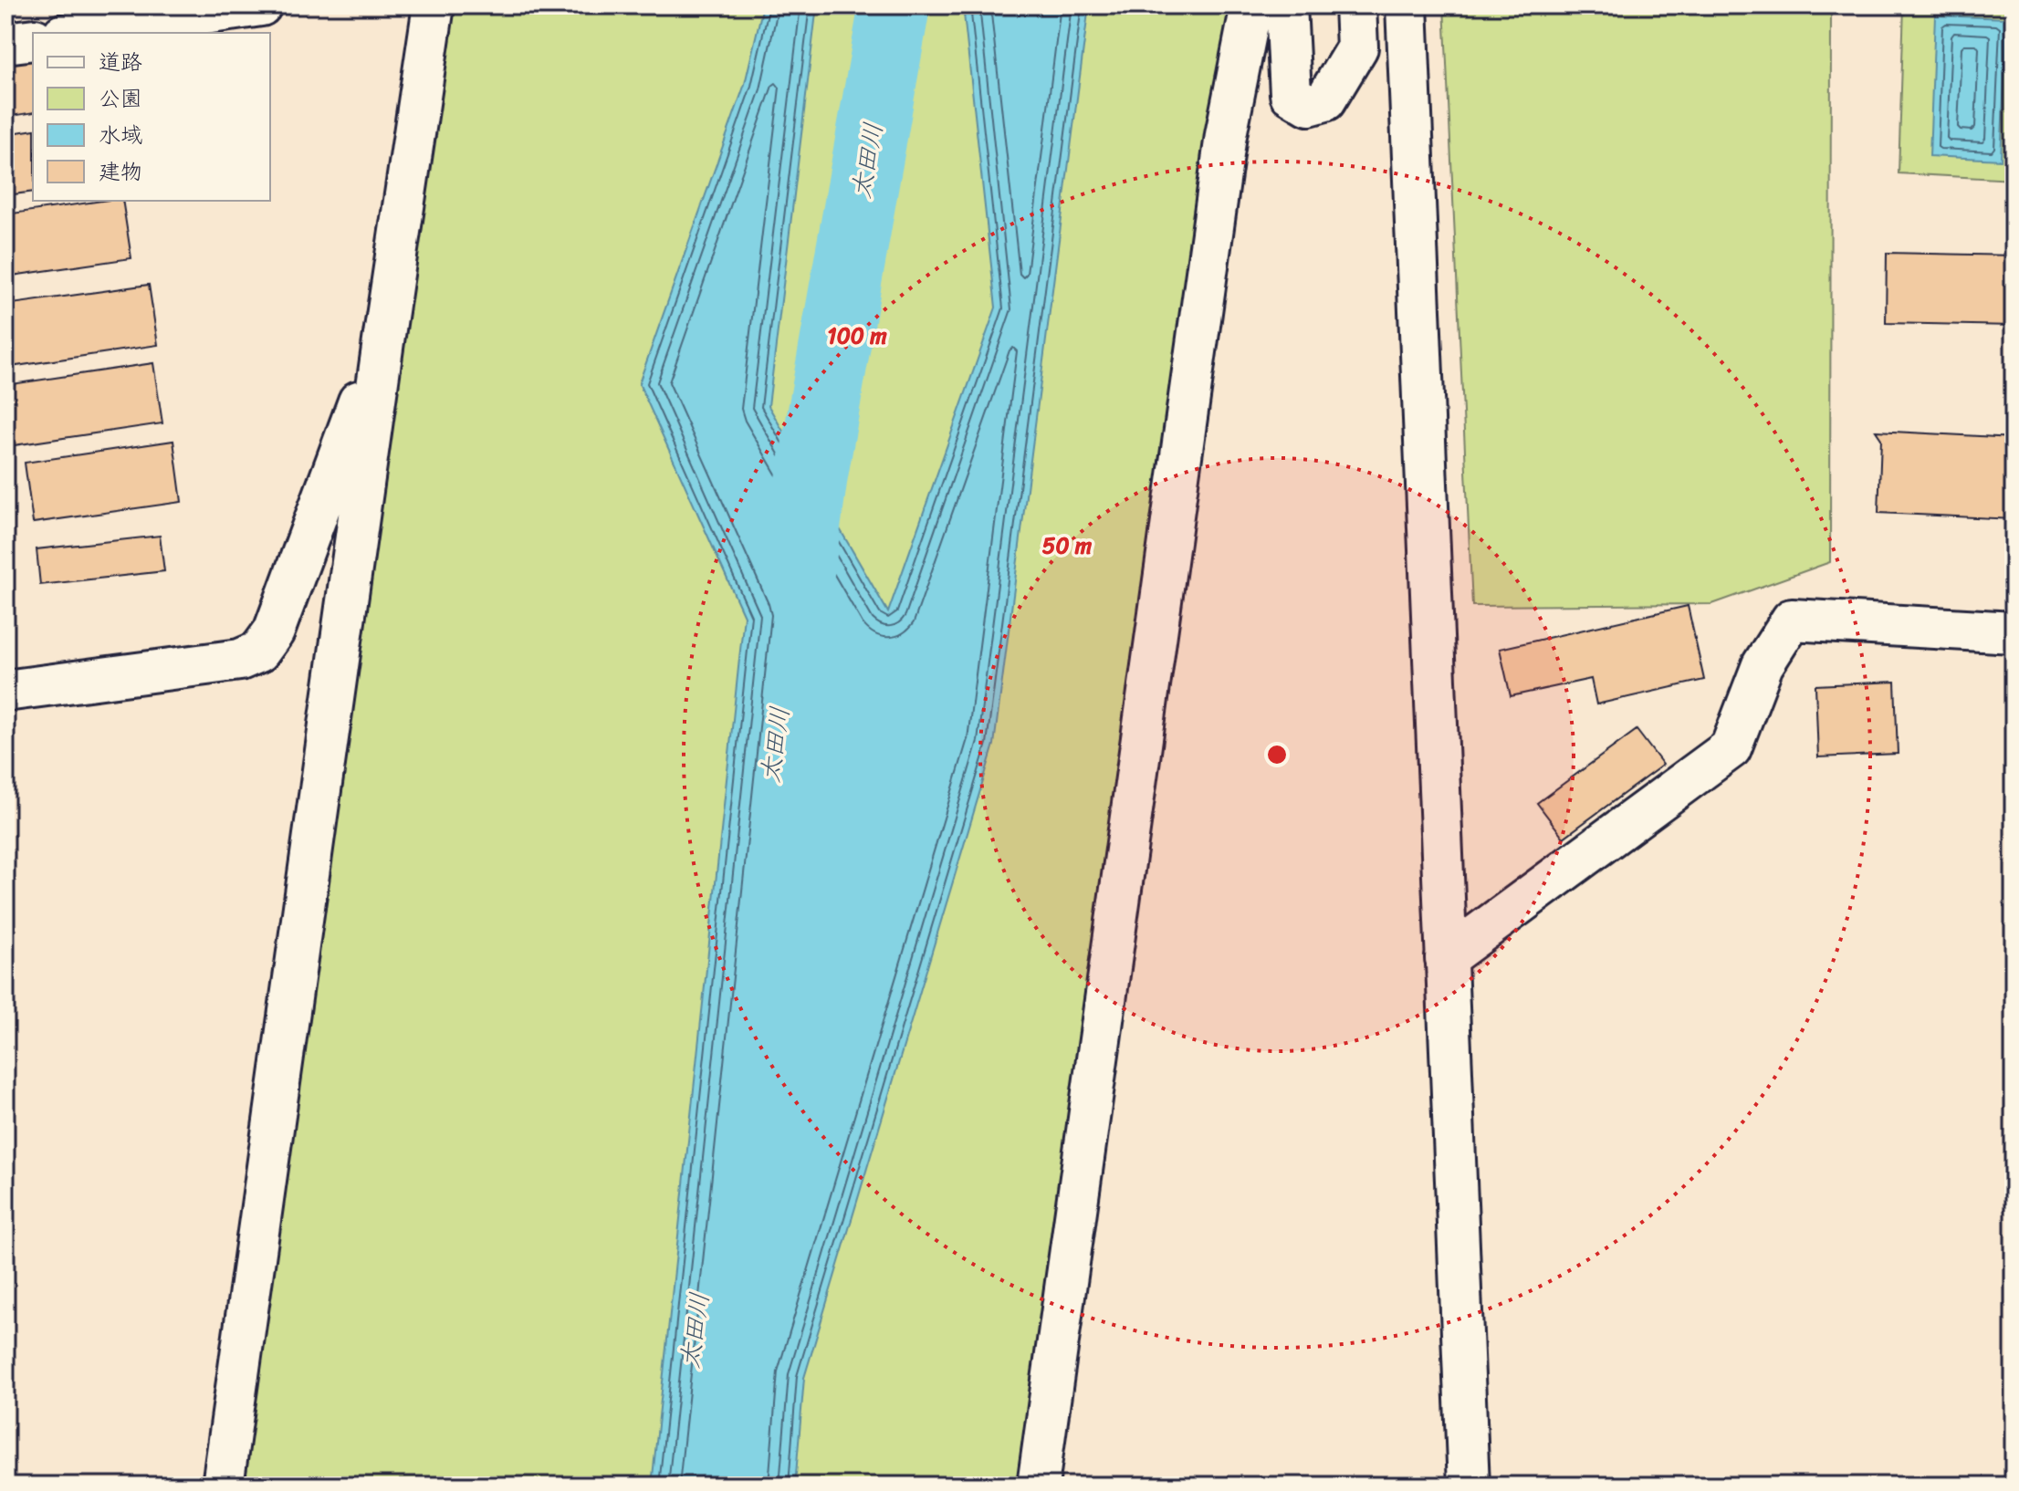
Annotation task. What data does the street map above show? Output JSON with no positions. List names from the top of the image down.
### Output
{
  "water": ["太田川"],
  "legend": [
    "道路",
    "公園",
    "水域",
    "建物"
  ],
  "rings": ["100 m", "50 m"]
}
